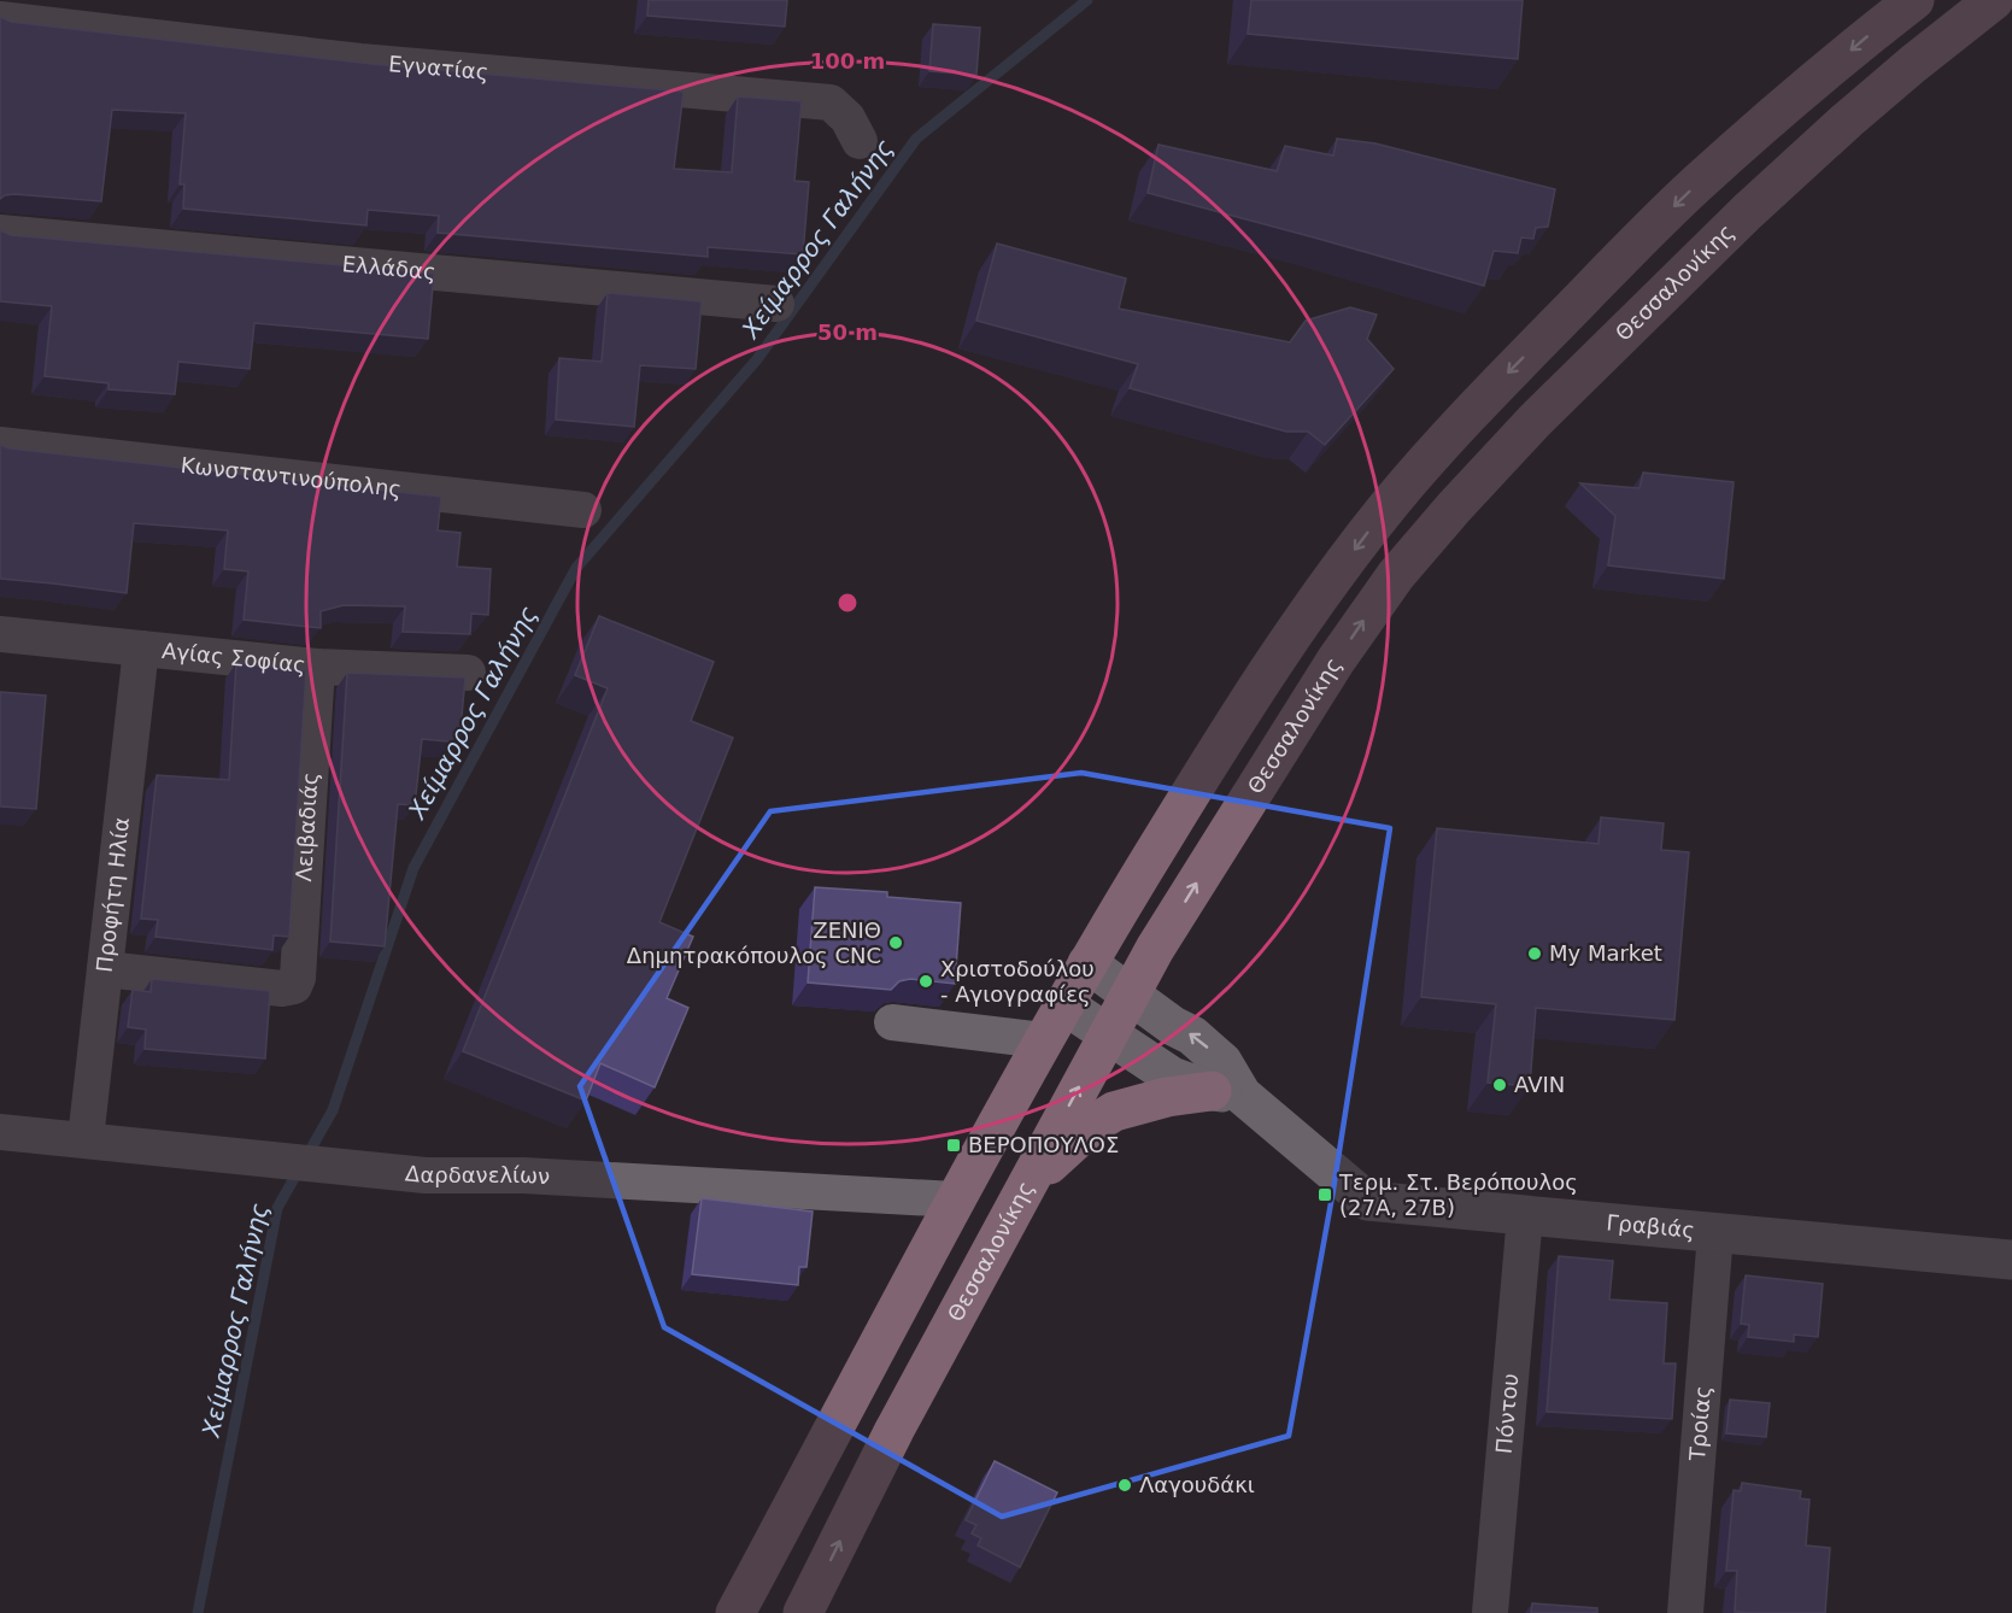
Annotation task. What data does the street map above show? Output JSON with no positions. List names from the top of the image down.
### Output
{
  "streets": {
    "main road": ["Θεσσαλονίκης"],
    "street": [
      "Εγνατίας",
      "Ελλάδας",
      "Κωνσταντινούπολης",
      "Αγίας Σοφίας",
      "Λειβαδιάς",
      "Προφήτη Ηλία",
      "Δαρδανελίων",
      "Γραβιάς",
      "Πόντου",
      "Τροίας"
    ]
  },
  "crossings": [
    ["Θεσσαλονίκης", "Γραβιάς"],
    ["Αγίας Σοφίας", "Λειβαδιάς"],
    ["Αγίας Σοφίας", "Προφήτη Ηλία"],
    ["Λειβαδιάς", "Προφήτη Ηλία"],
    ["Προφήτη Ηλία", "Δαρδανελίων"],
    ["Γραβιάς", "Πόντου"],
    ["Γραβιάς", "Τροίας"]
  ],
  "water": ["Χείμαρρος Γαλήνης"],
  "places": {
    "other": [
      "ΖΕΝΙΘ Δημητρακόπουλος CNC",
      "My Market",
      "Χριστοδούλου - Αγιογραφίες",
      "AVIN",
      "Λαγουδάκι"
    ],
    "transit": ["ΒΕΡΟΠΟΥΛΟΣ", "Τερμ. Στ. Βερόπουλος (27Α, 27Β)"]
  },
  "rings": ["100 m", "50 m"]
}
